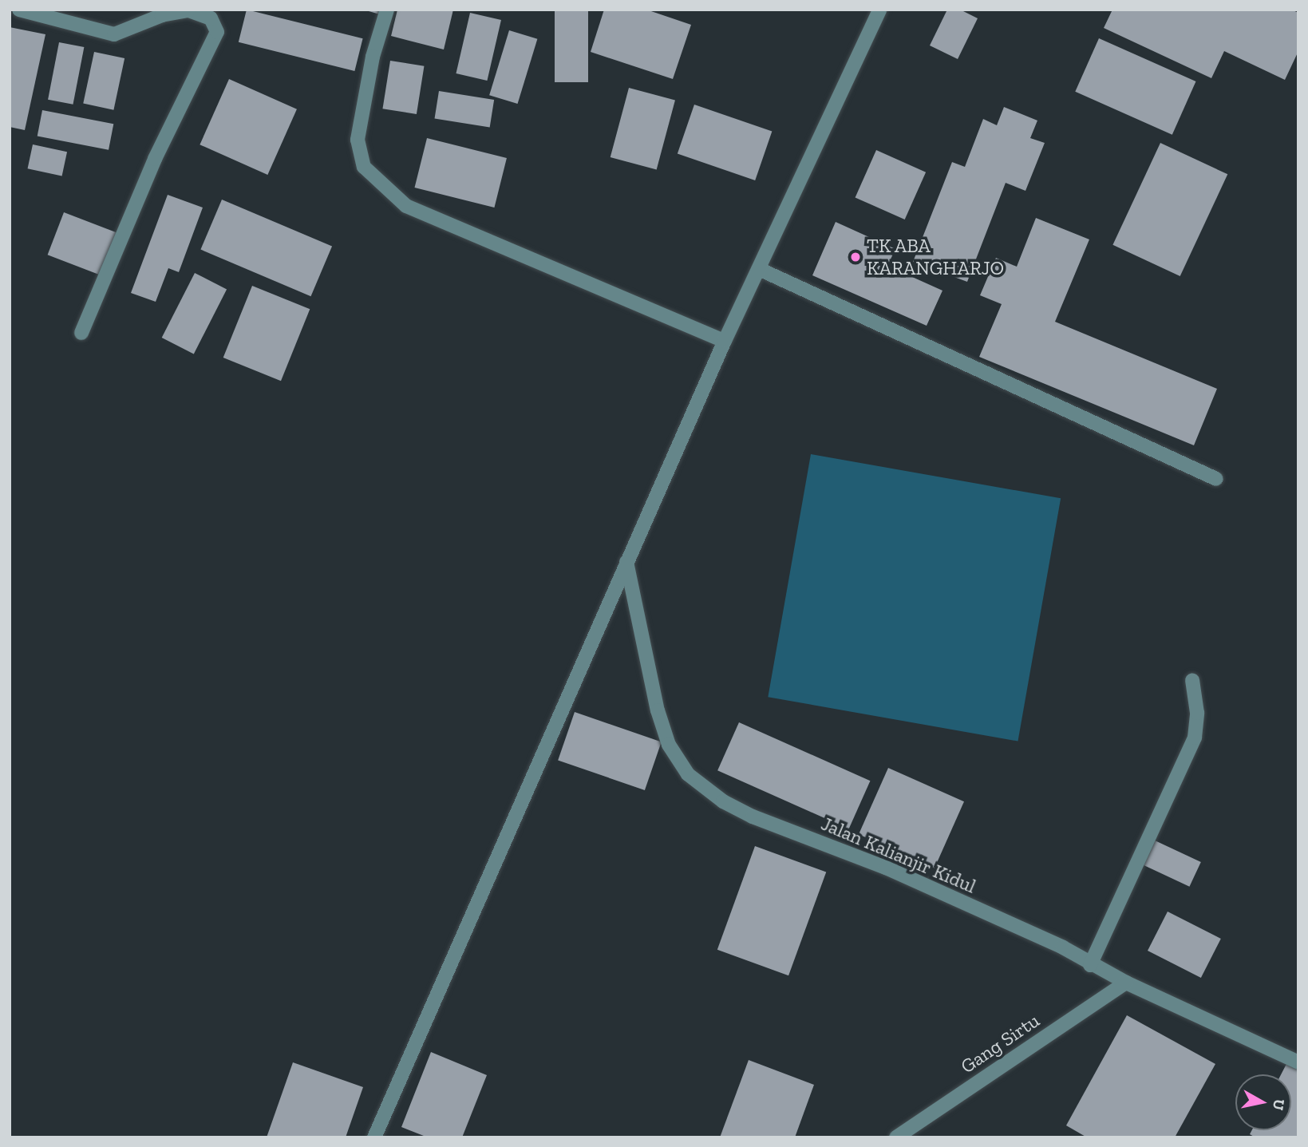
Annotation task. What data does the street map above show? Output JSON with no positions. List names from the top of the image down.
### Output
{
  "streets": {
    "street": ["Jalan Kalianjir Kidul", "Gang Sirtu"]
  },
  "crossings": [
    ["Jalan Kalianjir Kidul", "Gang Sirtu"]
  ],
  "places": ["TK ABA KARANGHARJO"],
  "north": "right"
}
